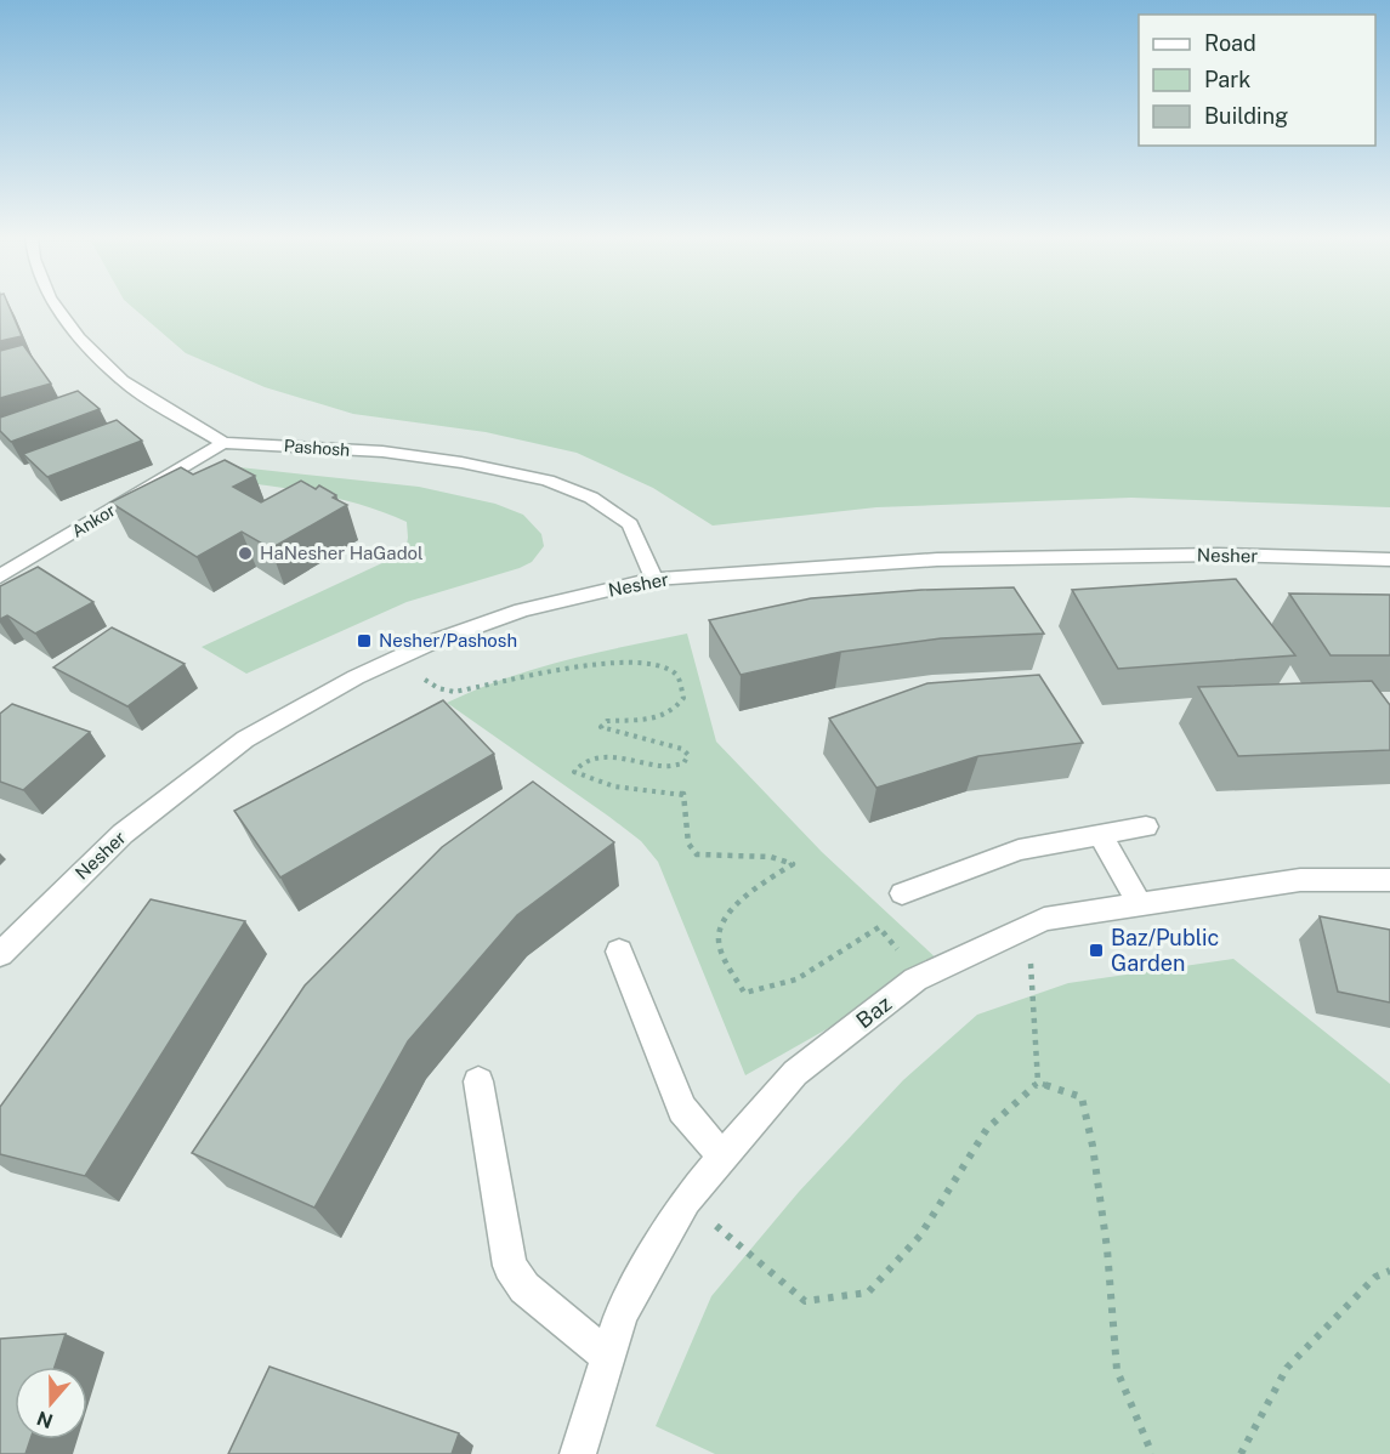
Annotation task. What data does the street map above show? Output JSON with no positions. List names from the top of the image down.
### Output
{
  "streets": {
    "street": [
      "Pashosh",
      "Ankor",
      "Nesher",
      "Baz"
    ]
  },
  "crossings": [
    ["Pashosh", "Ankor"],
    ["Pashosh", "Nesher"]
  ],
  "places": {
    "other": ["HaNesher HaGadol"],
    "transit": ["Nesher/Pashosh", "Baz/Public Garden"]
  },
  "legend": ["Road", "Park", "Building"],
  "north": "bottom"
}
